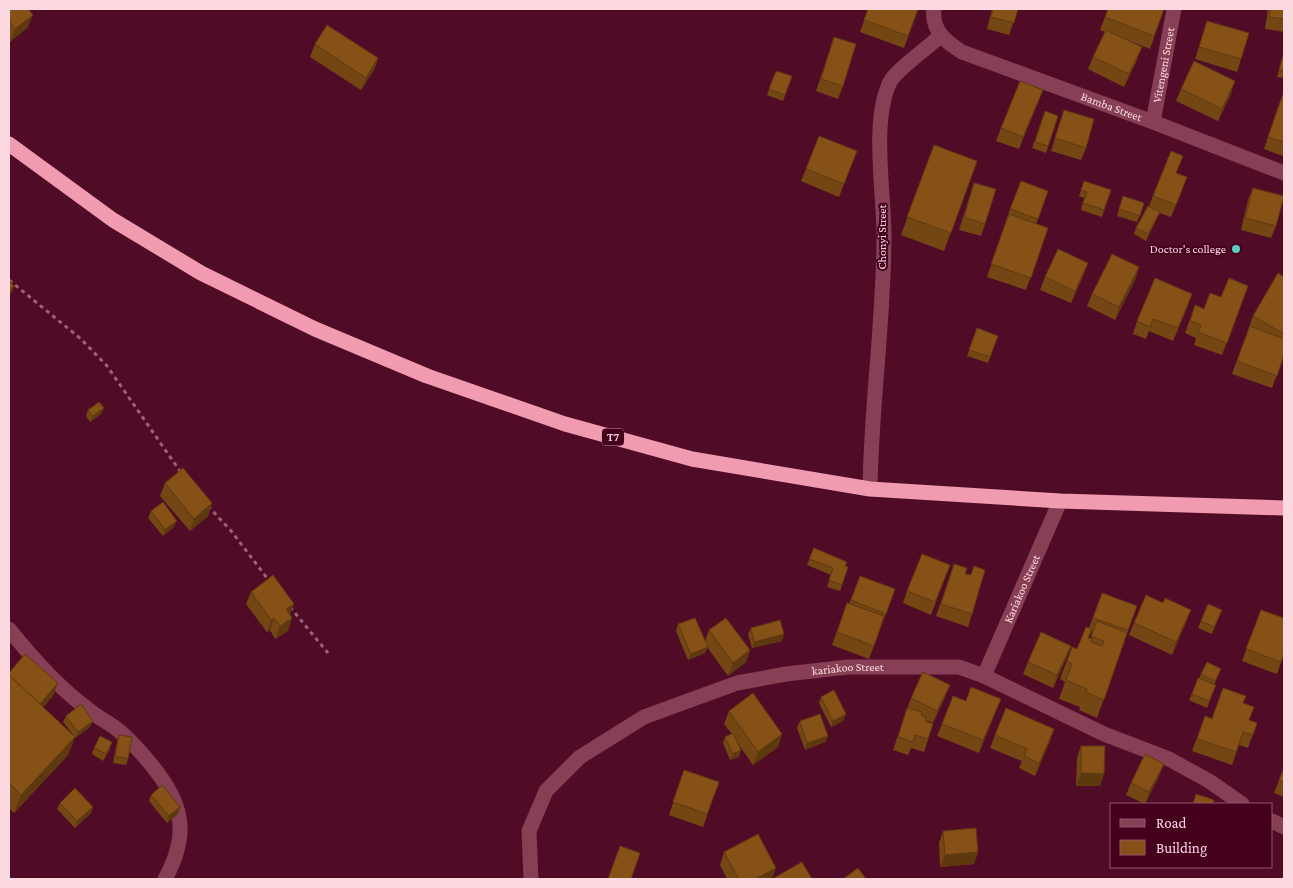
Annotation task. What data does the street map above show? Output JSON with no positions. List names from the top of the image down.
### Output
{
  "streets": {
    "highway": ["T7"],
    "street": [
      "Vitengeni Street",
      "Bamba Street",
      "Chonyi Street",
      "Kariakoo Street",
      "kariakoo Street"
    ]
  },
  "crossings": [
    ["Vitengeni Street", "Bamba Street"],
    ["Bamba Street", "Chonyi Street"],
    ["Chonyi Street", "T7"],
    ["T7", "Kariakoo Street"],
    ["Kariakoo Street", "kariakoo Street"]
  ],
  "places": ["Doctor's college"],
  "legend": ["Road", "Building"]
}
